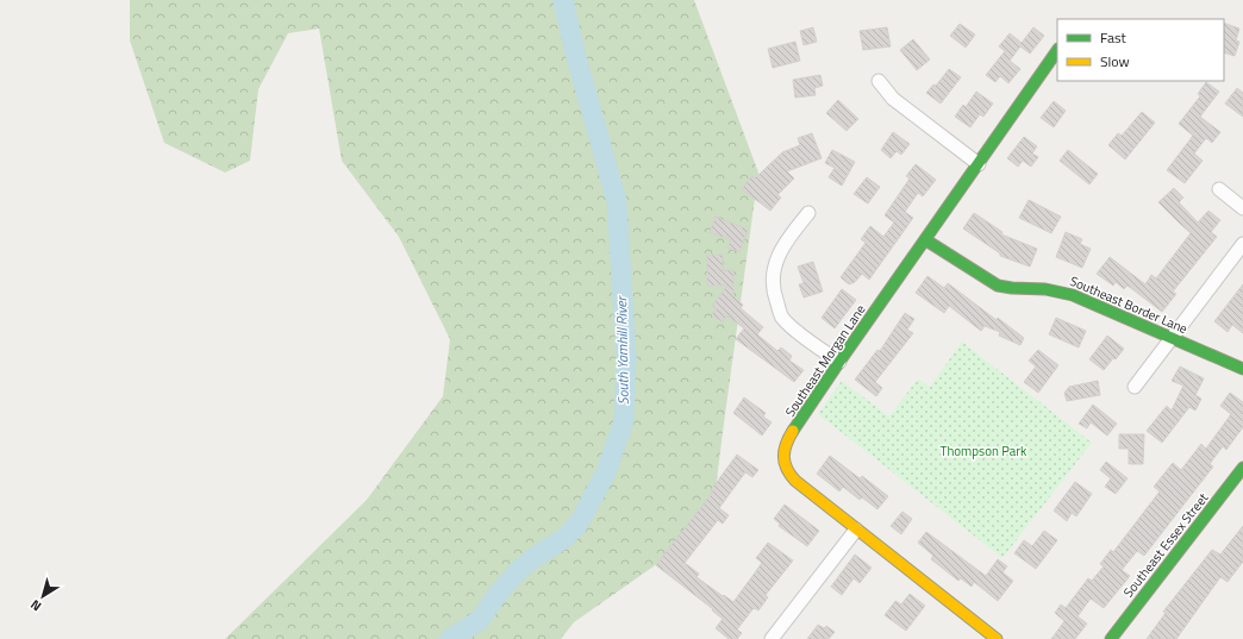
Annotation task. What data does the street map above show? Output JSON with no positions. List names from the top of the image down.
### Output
{
  "streets": {
    "street": ["Southeast Border Lane", "Southeast Morgan Lane", "Southeast Essex Street"]
  },
  "crossings": [
    ["Southeast Border Lane", "Southeast Morgan Lane"]
  ],
  "water": ["South Yamhill River"],
  "parks": ["Thompson Park"],
  "legend": ["Fast", "Slow"],
  "north": "bottom left"
}
